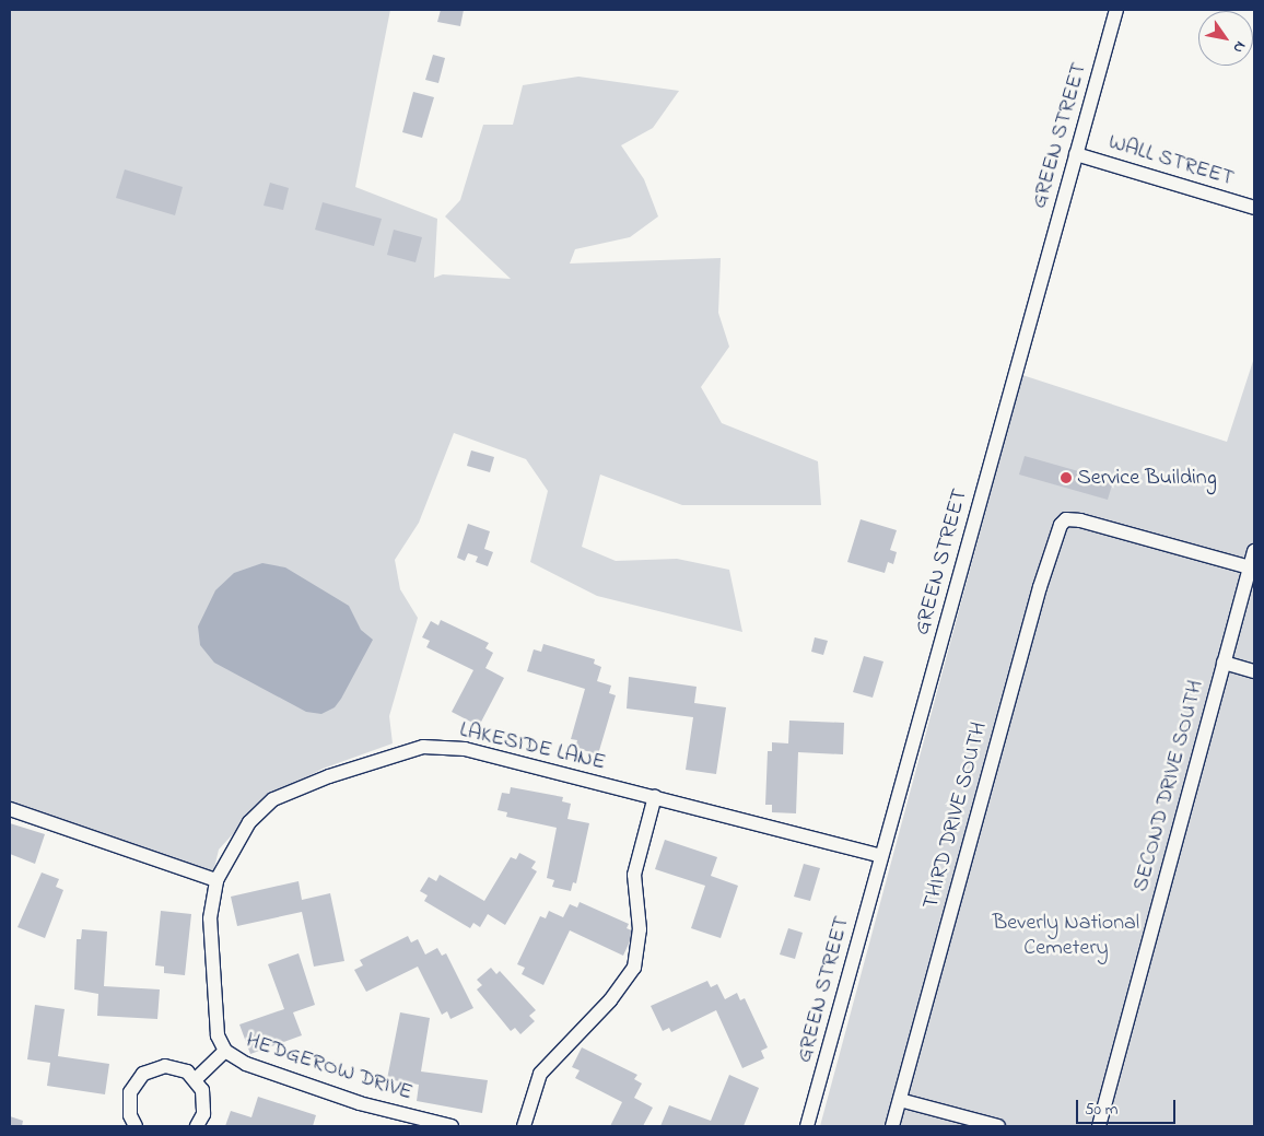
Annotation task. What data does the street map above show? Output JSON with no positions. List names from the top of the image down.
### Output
{
  "streets": {
    "street": [
      "GREEN STREET",
      "WALL STREET",
      "LAKESIDE LANE",
      "SECOND DRIVE SOUTH",
      "THIRD DRIVE SOUTH",
      "HEDGEROW DRIVE"
    ]
  },
  "crossings": [
    ["GREEN STREET", "WALL STREET"],
    ["GREEN STREET", "LAKESIDE LANE"],
    ["LAKESIDE LANE", "HEDGEROW DRIVE"],
    ["SECOND DRIVE SOUTH", "THIRD DRIVE SOUTH"]
  ],
  "parks": ["Beverly National Cemetery"],
  "places": ["Service Building"],
  "scale_bar": "50 m",
  "north": "bottom right"
}
